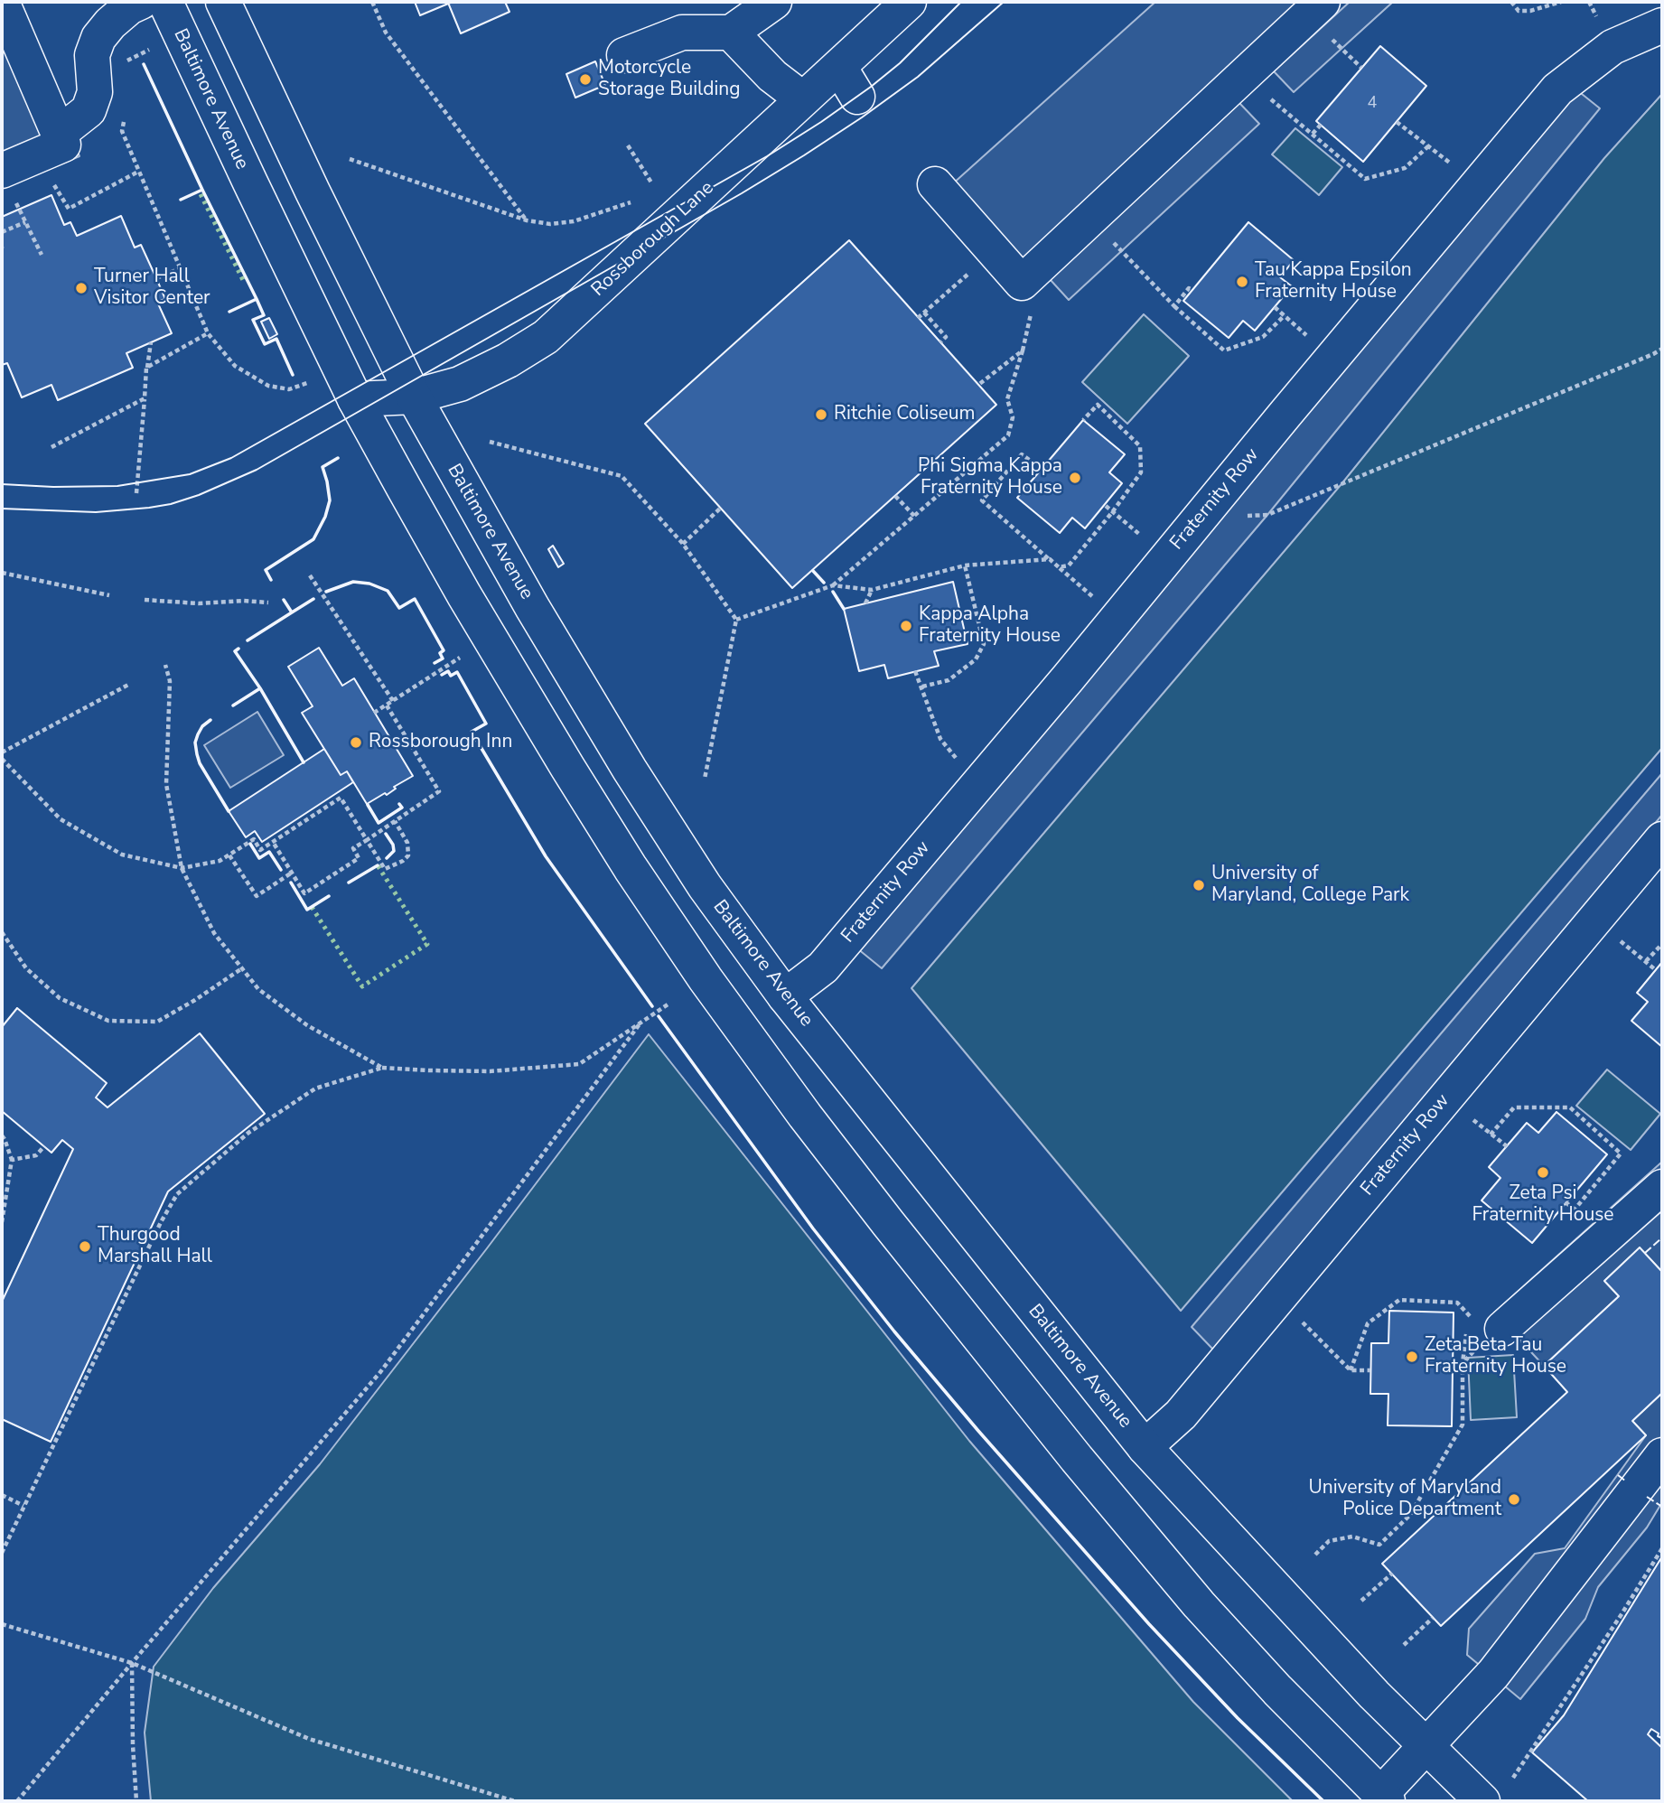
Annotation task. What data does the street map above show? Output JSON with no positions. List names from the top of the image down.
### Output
{
  "streets": {
    "main road": ["Baltimore Avenue", "Rossborough Lane", "Fraternity Row"]
  },
  "crossings": [
    ["Baltimore Avenue", "Rossborough Lane"],
    ["Baltimore Avenue", "Fraternity Row"]
  ],
  "places": [
    "Motorcycle Storage Building",
    "Tau Kappa Epsilon Fraternity House",
    "Turner Hall Visitor Center",
    "Ritchie Coliseum",
    "Phi Sigma Kappa Fraternity House",
    "Kappa Alpha Fraternity House",
    "Rossborough Inn",
    "University of Maryland, College Park",
    "Zeta Psi Fraternity House",
    "Thurgood Marshall Hall",
    "Zeta Beta Tau Fraternity House",
    "University of Maryland Police Department"
  ],
  "house_numbers": ["4"]
}
